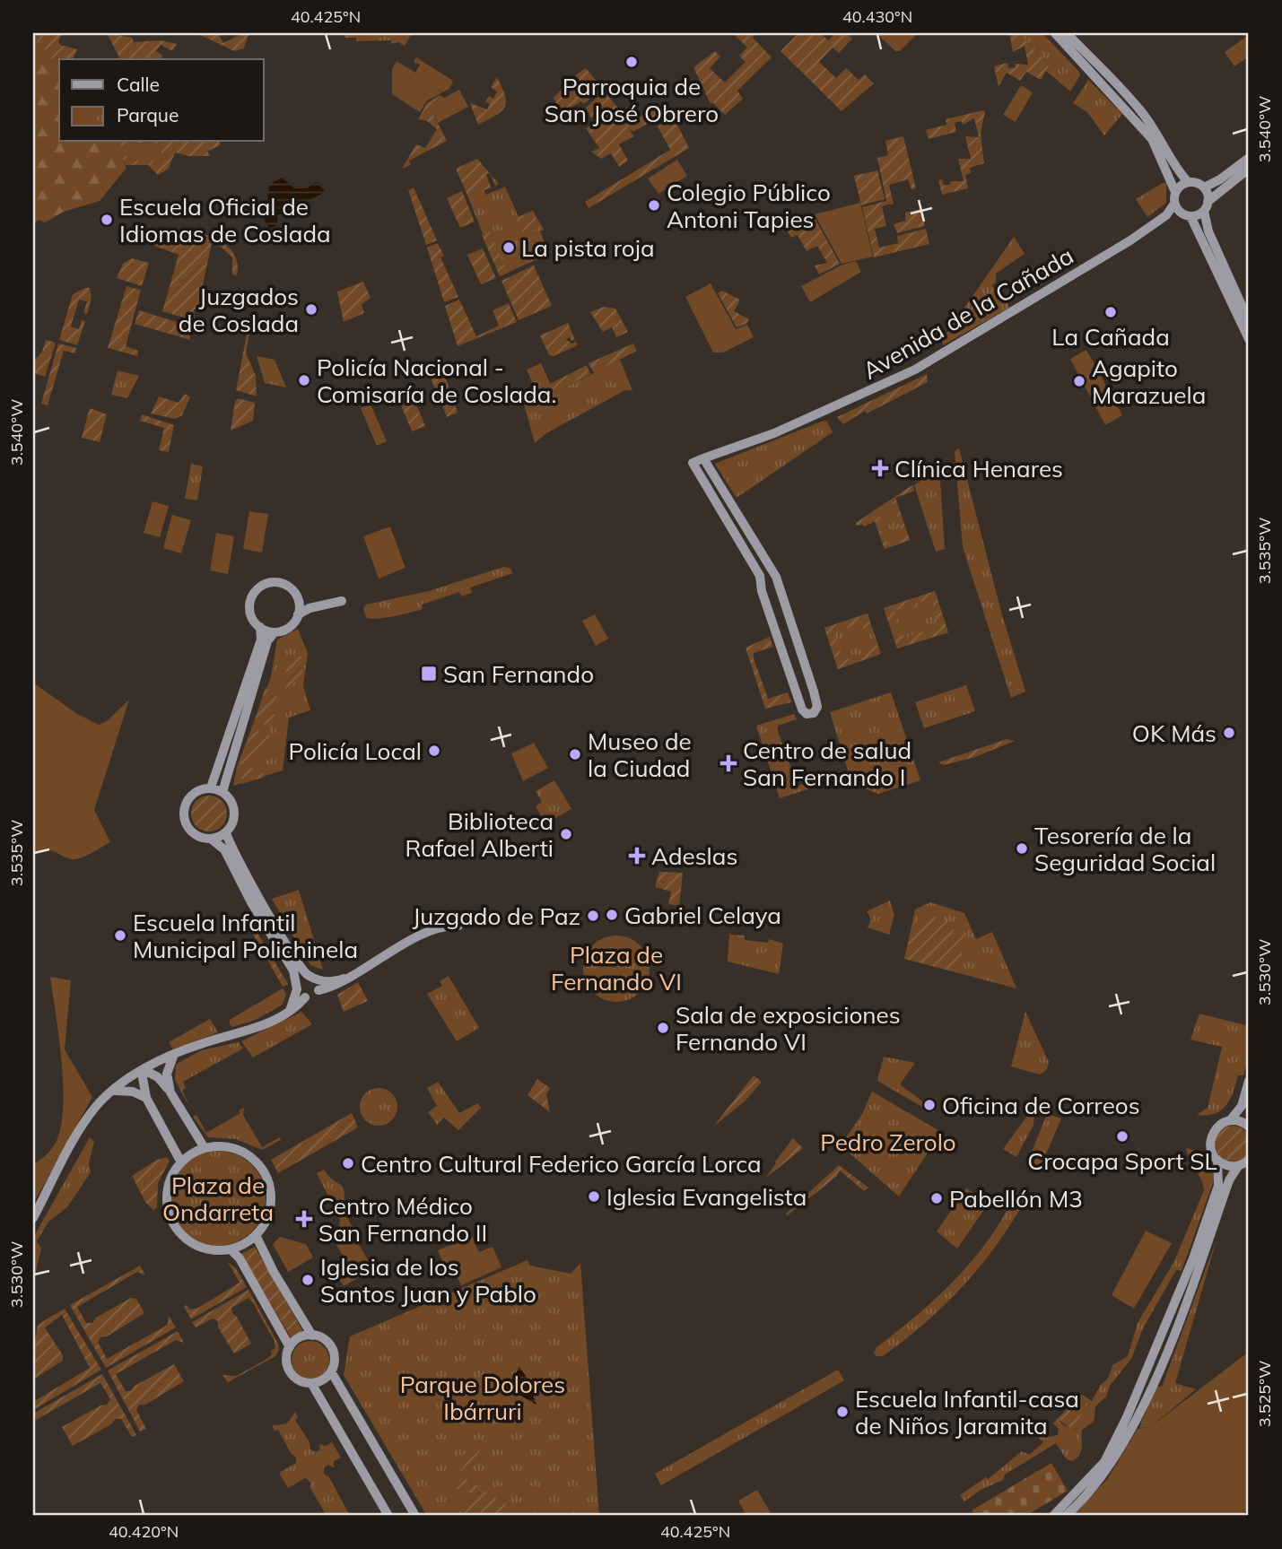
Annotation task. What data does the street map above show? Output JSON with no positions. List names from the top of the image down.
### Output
{
  "streets": {
    "street": ["Avenida de la Cañada"]
  },
  "parks": [
    "Plaza de Fernando VI",
    "Pedro Zerolo",
    "Plaza de Ondarreta",
    "Parque Dolores Ibárruri"
  ],
  "places": {
    "other": [
      "Parroquia de San José Obrero",
      "Colegio Público Antoni Tapies",
      "Escuela Oficial de Idiomas de Coslada",
      "La pista roja",
      "Juzgados de Coslada",
      "La Cañada",
      "Policía Nacional - Comisaría de Coslada.",
      "Agapito Marazuela",
      "OK Más",
      "Policía Local",
      "Museo de la Ciudad",
      "Biblioteca Rafael Alberti",
      "Tesorería de la Seguridad Social",
      "Gabriel Celaya",
      "Juzgado de Paz",
      "Escuela Infantil Municipal Polichinela",
      "Sala de exposiciones Fernando VI",
      "Oficina de Correos",
      "Crocapa Sport SL",
      "Centro Cultural Federico García Lorca",
      "Iglesia Evangelista",
      "Pabellón M3",
      "Iglesia de los Santos Juan y Pablo",
      "Escuela Infantil-casa de Niños Jaramita"
    ],
    "health": [
      "Clínica Henares",
      "Centro de salud San Fernando I",
      "Adeslas",
      "Centro Médico San Fernando II"
    ],
    "transit": ["San Fernando"]
  },
  "legend": ["Calle", "Parque"],
  "coordinates": [
    "40.425°N",
    "40.430°N",
    "3.540°W",
    "3.535°W",
    "3.530°W",
    "3.525°W",
    "40.420°N"
  ]
}
